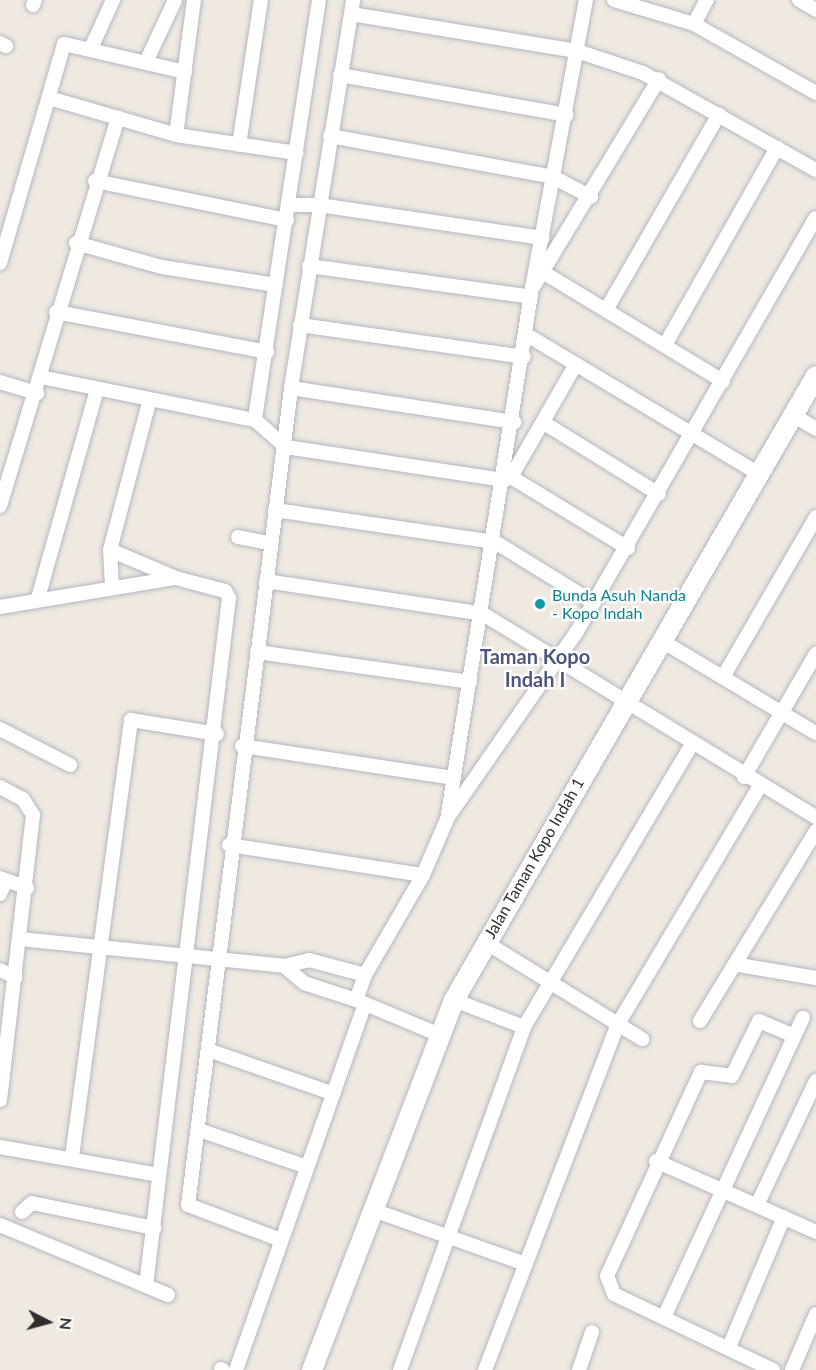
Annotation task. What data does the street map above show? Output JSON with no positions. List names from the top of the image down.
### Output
{
  "streets": {
    "main road": ["Jalan Taman Kopo Indah 1"]
  },
  "districts": ["Taman Kopo Indah I"],
  "places": ["Bunda Asuh Nanda - Kopo Indah"],
  "north": "right"
}
